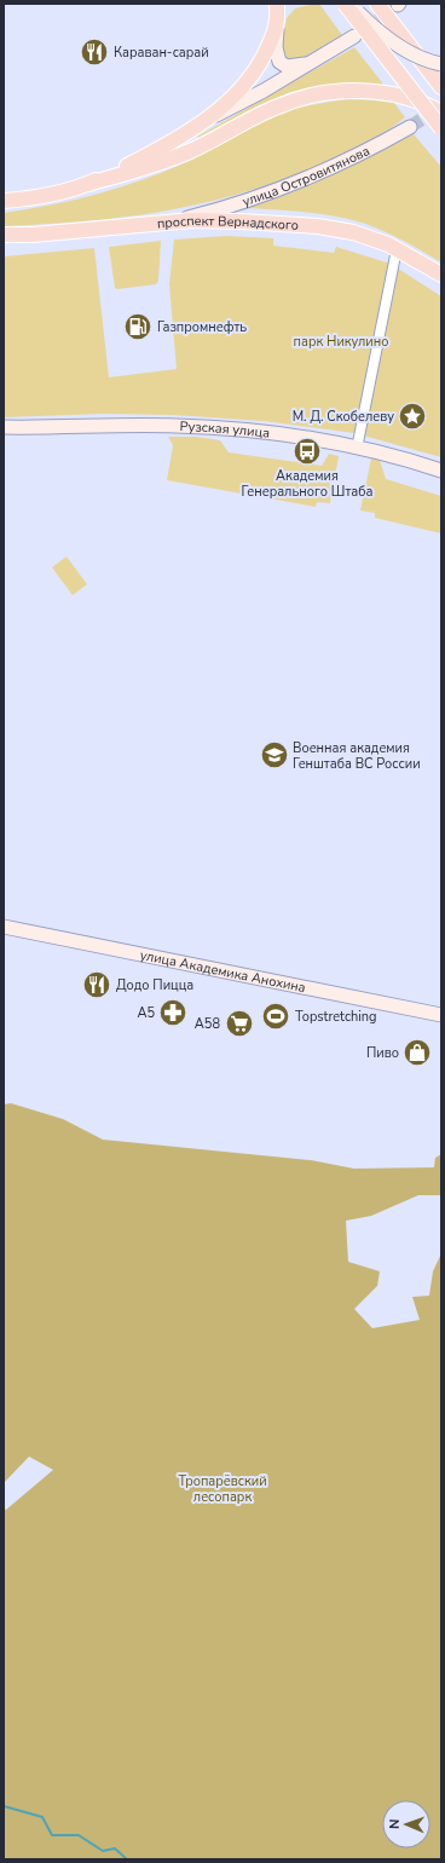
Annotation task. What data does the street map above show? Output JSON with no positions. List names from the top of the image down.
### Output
{
  "streets": {
    "main road": ["проспект Вернадского"],
    "street": ["улица Островитянова", "Рузская улица", "улица Академика Анохина"]
  },
  "crossings": [
    ["улица Островитянова", "проспект Вернадского"]
  ],
  "parks": ["парк Никулино", "Тропарёвский лесопарк"],
  "places": {
    "restaurant": ["Караван-сарай", "Додо Пицца"],
    "fuel station": ["Газпромнефть"],
    "place": ["М. Д. Скобелеву"],
    "bus stop": ["Академия Генерального Штаба"],
    "school or university": ["Военная академия Генштаба ВС России"],
    "pharmacy": ["А5"],
    "sports": ["Topstretching"],
    "supermarket": ["А58"],
    "shop": ["Пиво"]
  },
  "north": "left"
}
